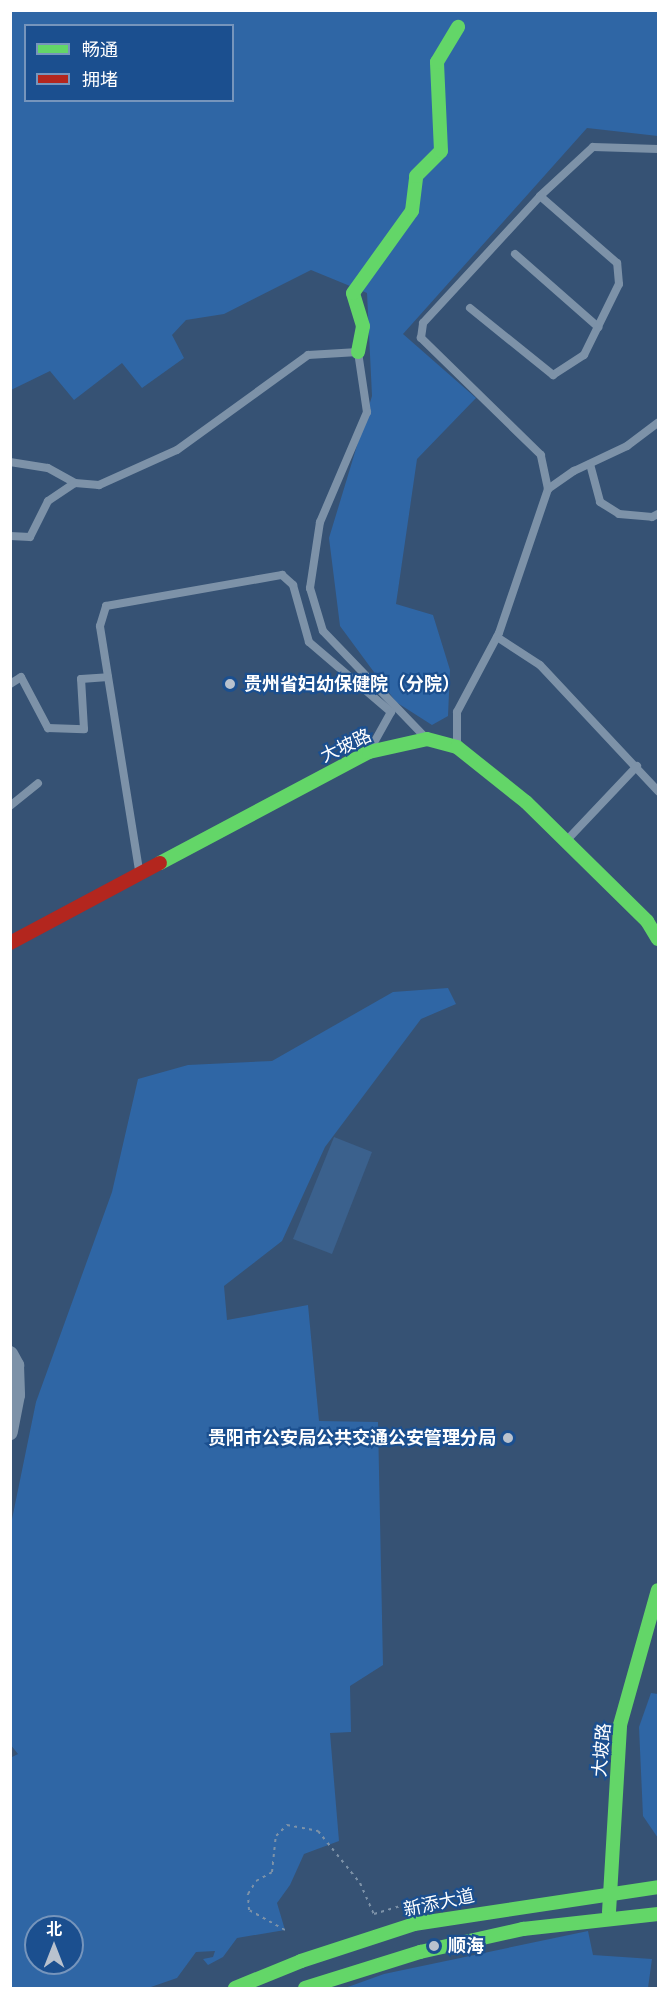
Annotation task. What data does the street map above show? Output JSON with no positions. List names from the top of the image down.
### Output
{
  "streets": {
    "street": ["大坡路", "新添大道"]
  },
  "crossings": [
    ["大坡路", "新添大道"]
  ],
  "places": ["贵州省妇幼保健院（分院）", "贵阳市公安局公共交通公安管理分局", "顺海"],
  "legend": ["畅通", "拥堵"],
  "north": "top"
}
